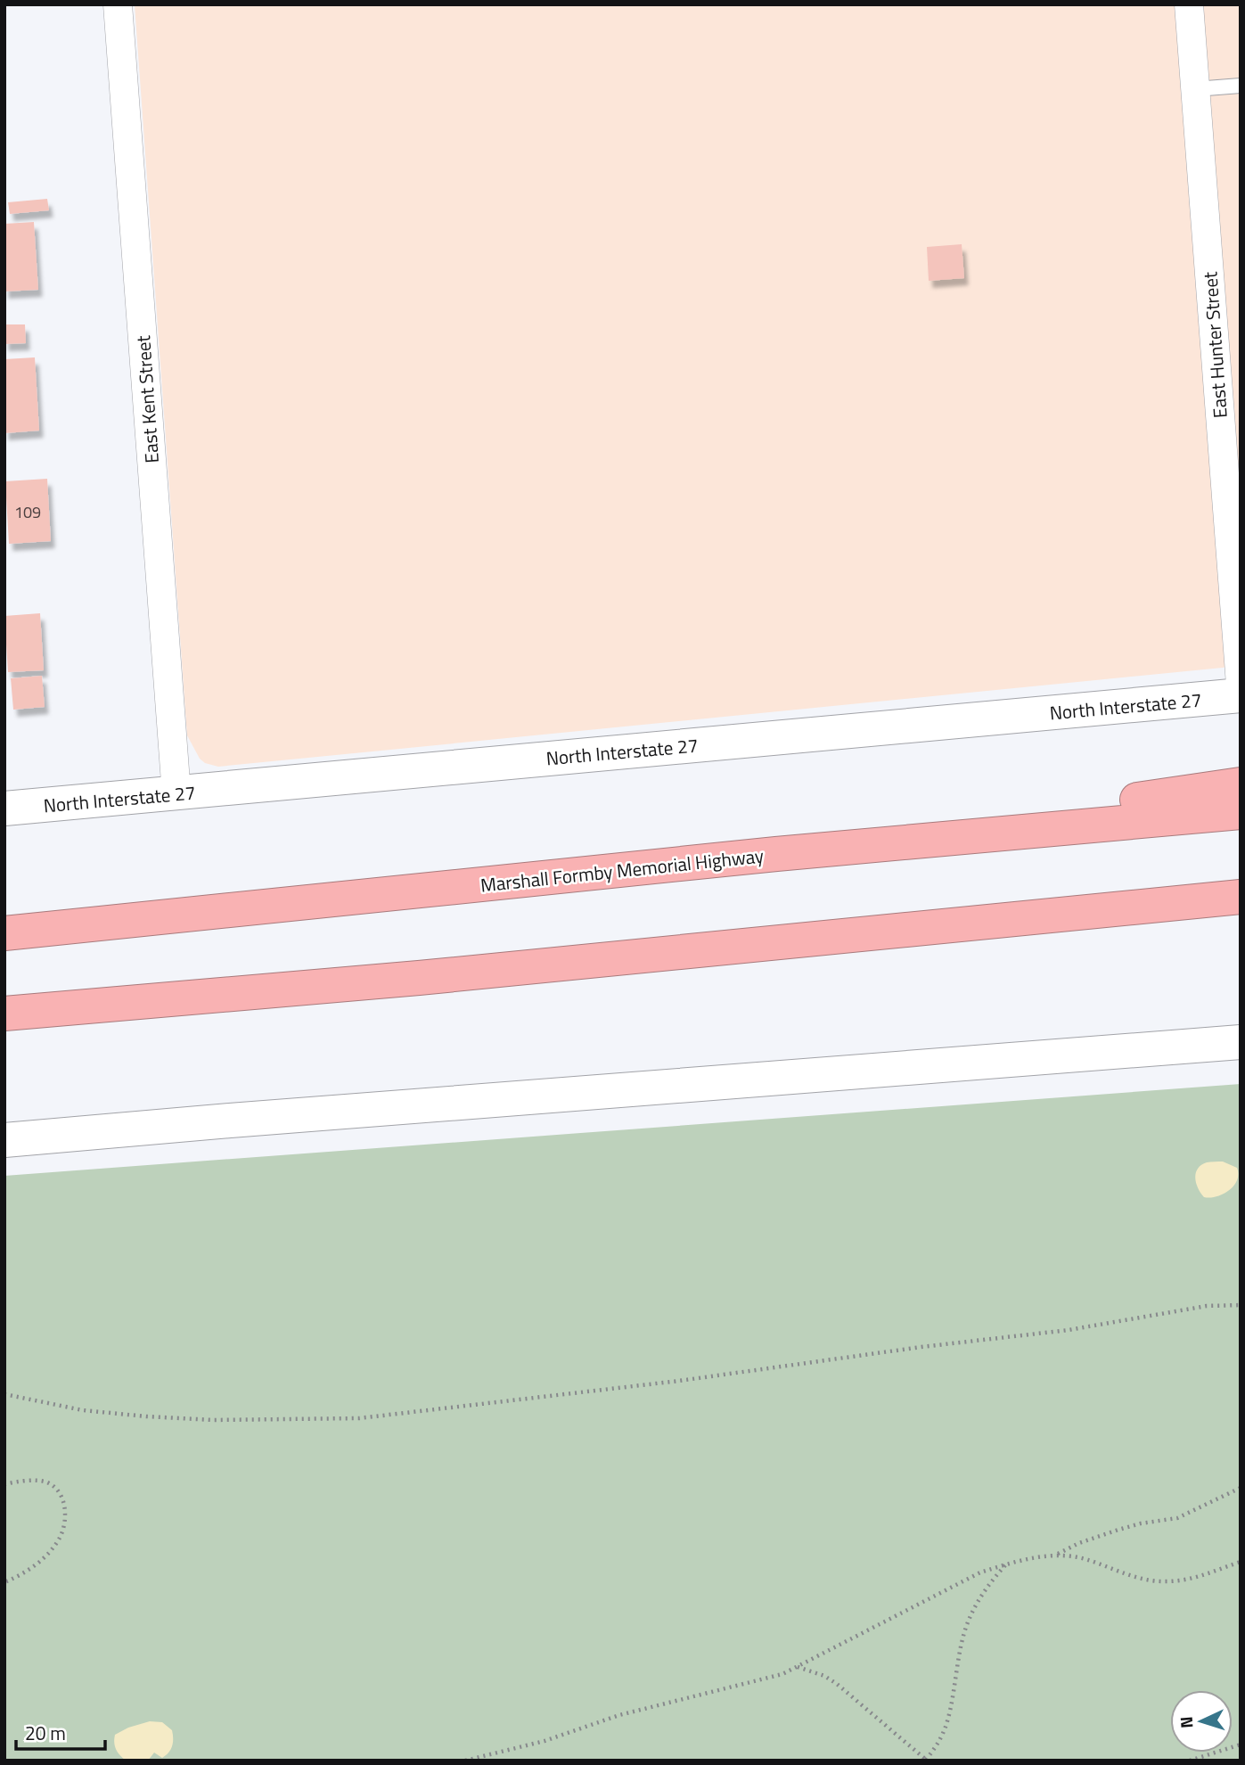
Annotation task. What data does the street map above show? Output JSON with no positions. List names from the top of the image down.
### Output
{
  "streets": {
    "highway": ["Marshall Formby Memorial Highway"],
    "main road": ["North Interstate 27"],
    "street": ["East Hunter Street", "East Kent Street"]
  },
  "crossings": [
    ["East Kent Street", "North Interstate 27"]
  ],
  "house_numbers": ["109"],
  "scale_bar": "20 m",
  "north": "left"
}
